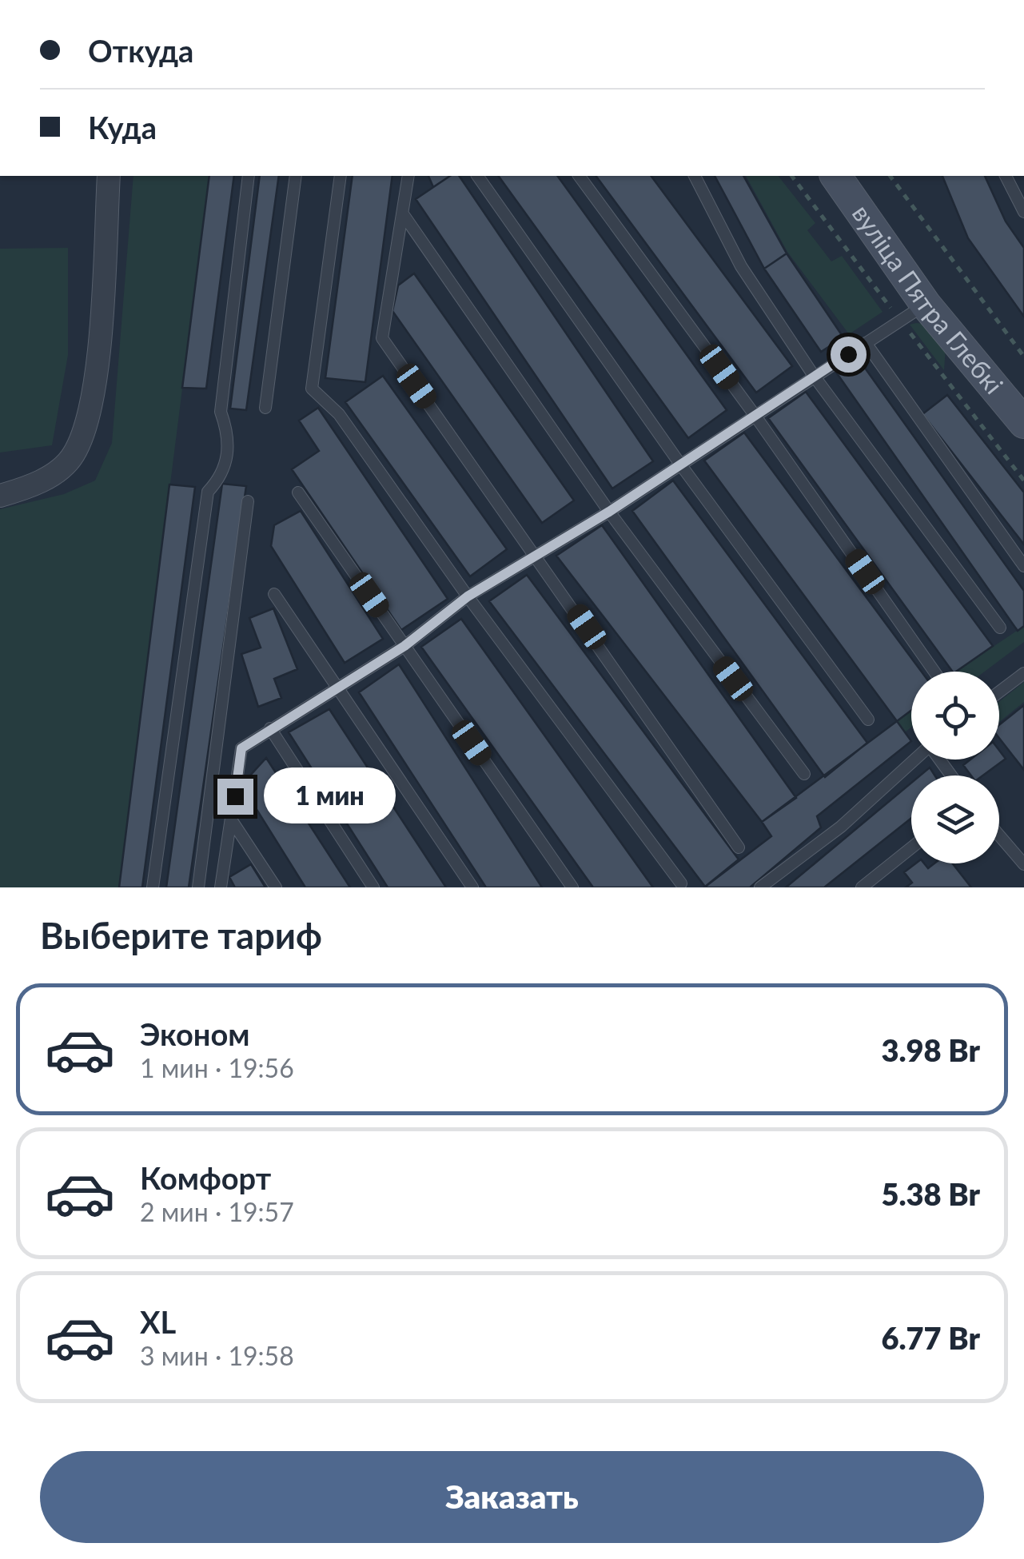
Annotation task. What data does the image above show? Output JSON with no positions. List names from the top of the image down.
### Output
{
  "streets": {
    "main road": ["вуліца Пятра Глебкі"]
  },
  "page": {
    "banner": ["Откуда", "Куда"],
    "bubble": "1 мин",
    "heading": "Выберите тариф",
    "list": [
      {
        "name": "Эконом",
        "note": "1 мин · 19:56",
        "value": "3.98 Br"
      },
      {
        "name": "Комфорт",
        "note": "2 мин · 19:57",
        "value": "5.38 Br"
      },
      {
        "name": "XL",
        "note": "3 мин · 19:58",
        "value": "6.77 Br"
      }
    ],
    "buttons": "Заказать"
  }
}
